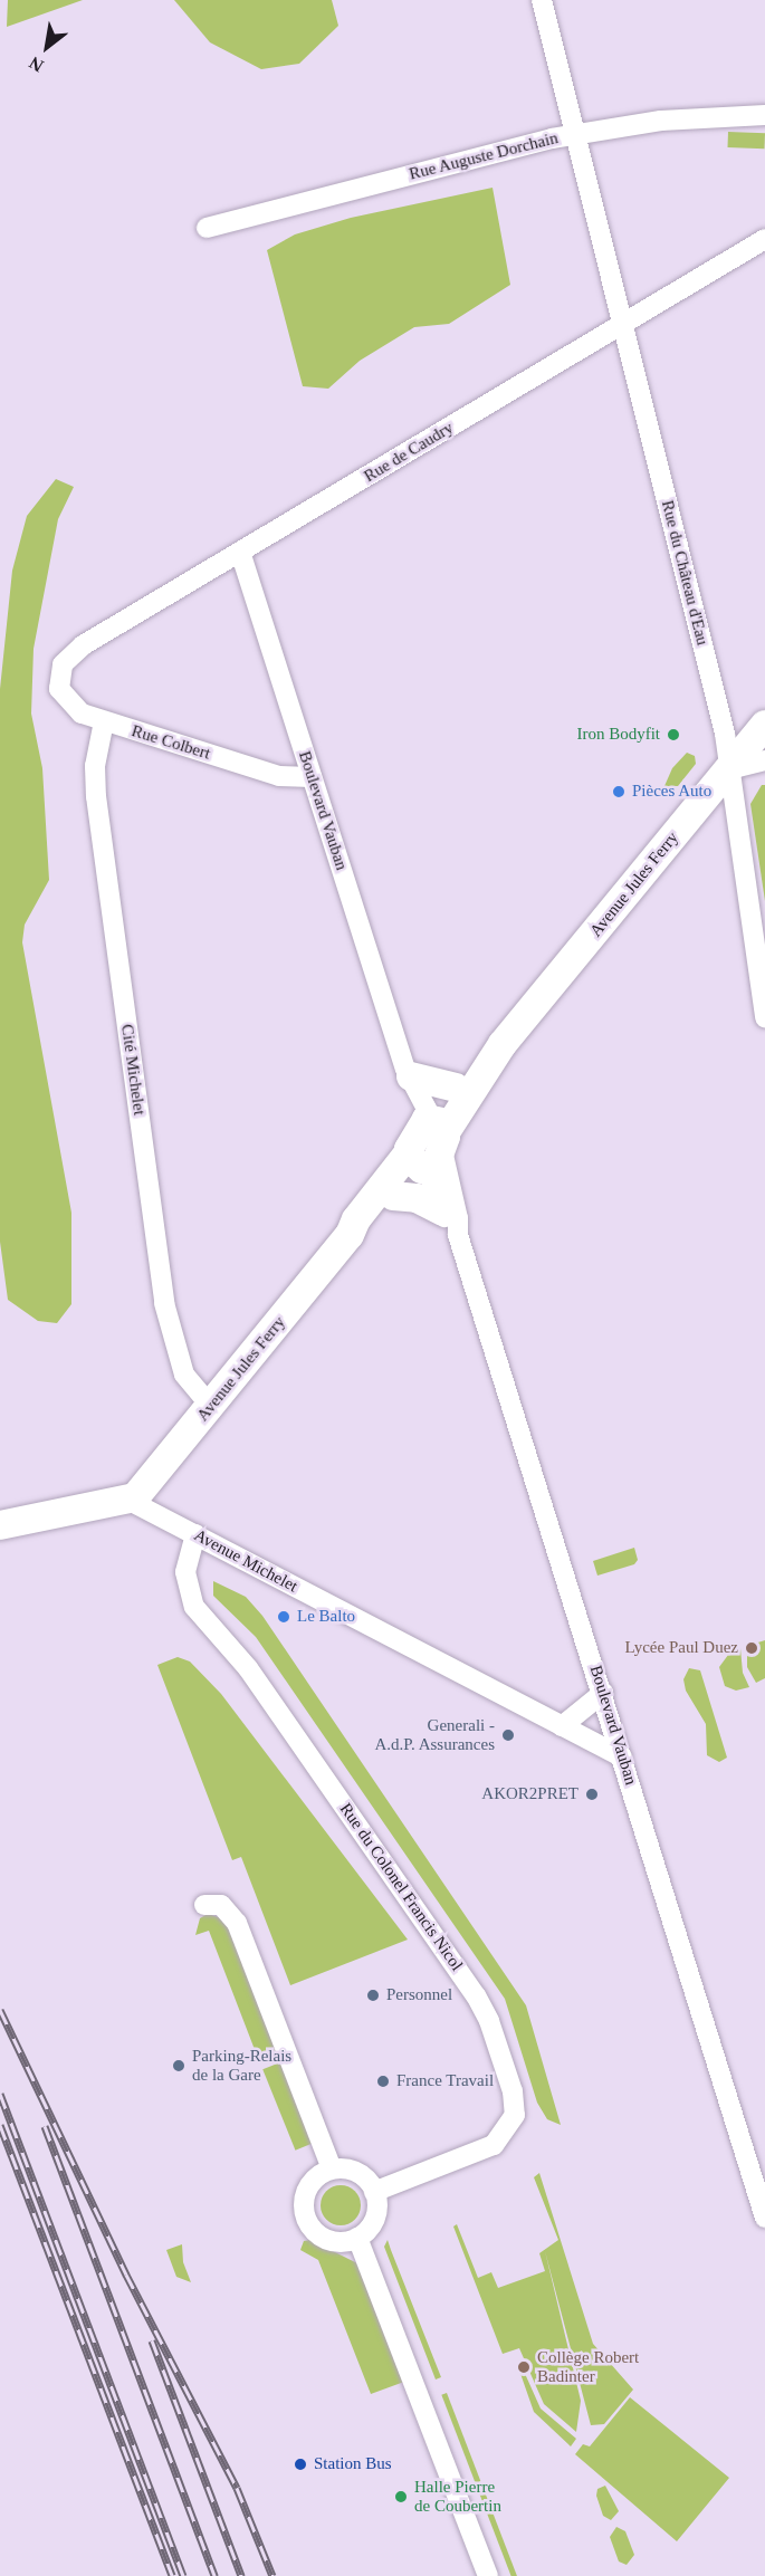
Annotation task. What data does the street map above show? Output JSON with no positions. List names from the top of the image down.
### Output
{
  "streets": {
    "main road": ["Avenue Jules Ferry"],
    "street": [
      "Rue Auguste Dorchain",
      "Rue de Caudry",
      "Rue du Château d'Eau",
      "Rue Colbert",
      "Boulevard Vauban",
      "Cité Michelet",
      "Avenue Michelet",
      "Rue du Colonel Francis Nicol"
    ]
  },
  "crossings": [
    ["Rue Auguste Dorchain", "Rue du Château d'Eau"],
    ["Rue de Caudry", "Rue du Château d'Eau"],
    ["Rue de Caudry", "Rue Colbert"],
    ["Rue de Caudry", "Boulevard Vauban"],
    ["Rue du Château d'Eau", "Avenue Jules Ferry"],
    ["Rue Colbert", "Boulevard Vauban"],
    ["Rue Colbert", "Cité Michelet"],
    ["Boulevard Vauban", "Avenue Jules Ferry"],
    ["Boulevard Vauban", "Avenue Michelet"],
    ["Avenue Jules Ferry", "Cité Michelet"],
    ["Avenue Jules Ferry", "Avenue Michelet"],
    ["Avenue Michelet", "Rue du Colonel Francis Nicol"]
  ],
  "places": [
    "Iron Bodyfit",
    "Pièces Auto",
    "Le Balto",
    "Lycée Paul Duez",
    "Generali - A.d.P. Assurances",
    "AKOR2PRET",
    "Personnel",
    "Parking-Relais de la Gare",
    "France Travail",
    "Collège Robert Badinter",
    "Station Bus",
    "Halle Pierre de Coubertin"
  ],
  "north": "bottom left"
}
